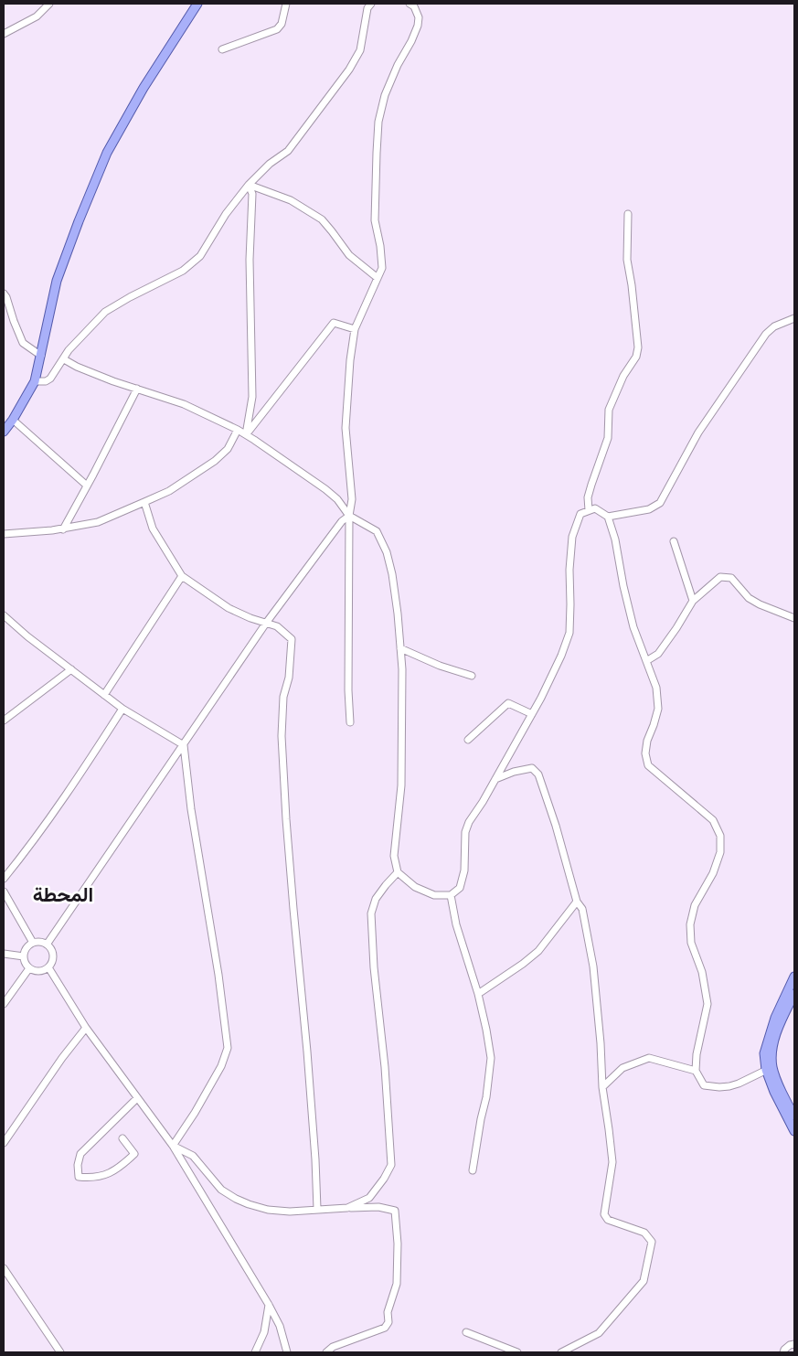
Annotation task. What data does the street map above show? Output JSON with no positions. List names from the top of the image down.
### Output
{
  "districts": ["المحطة"]
}
